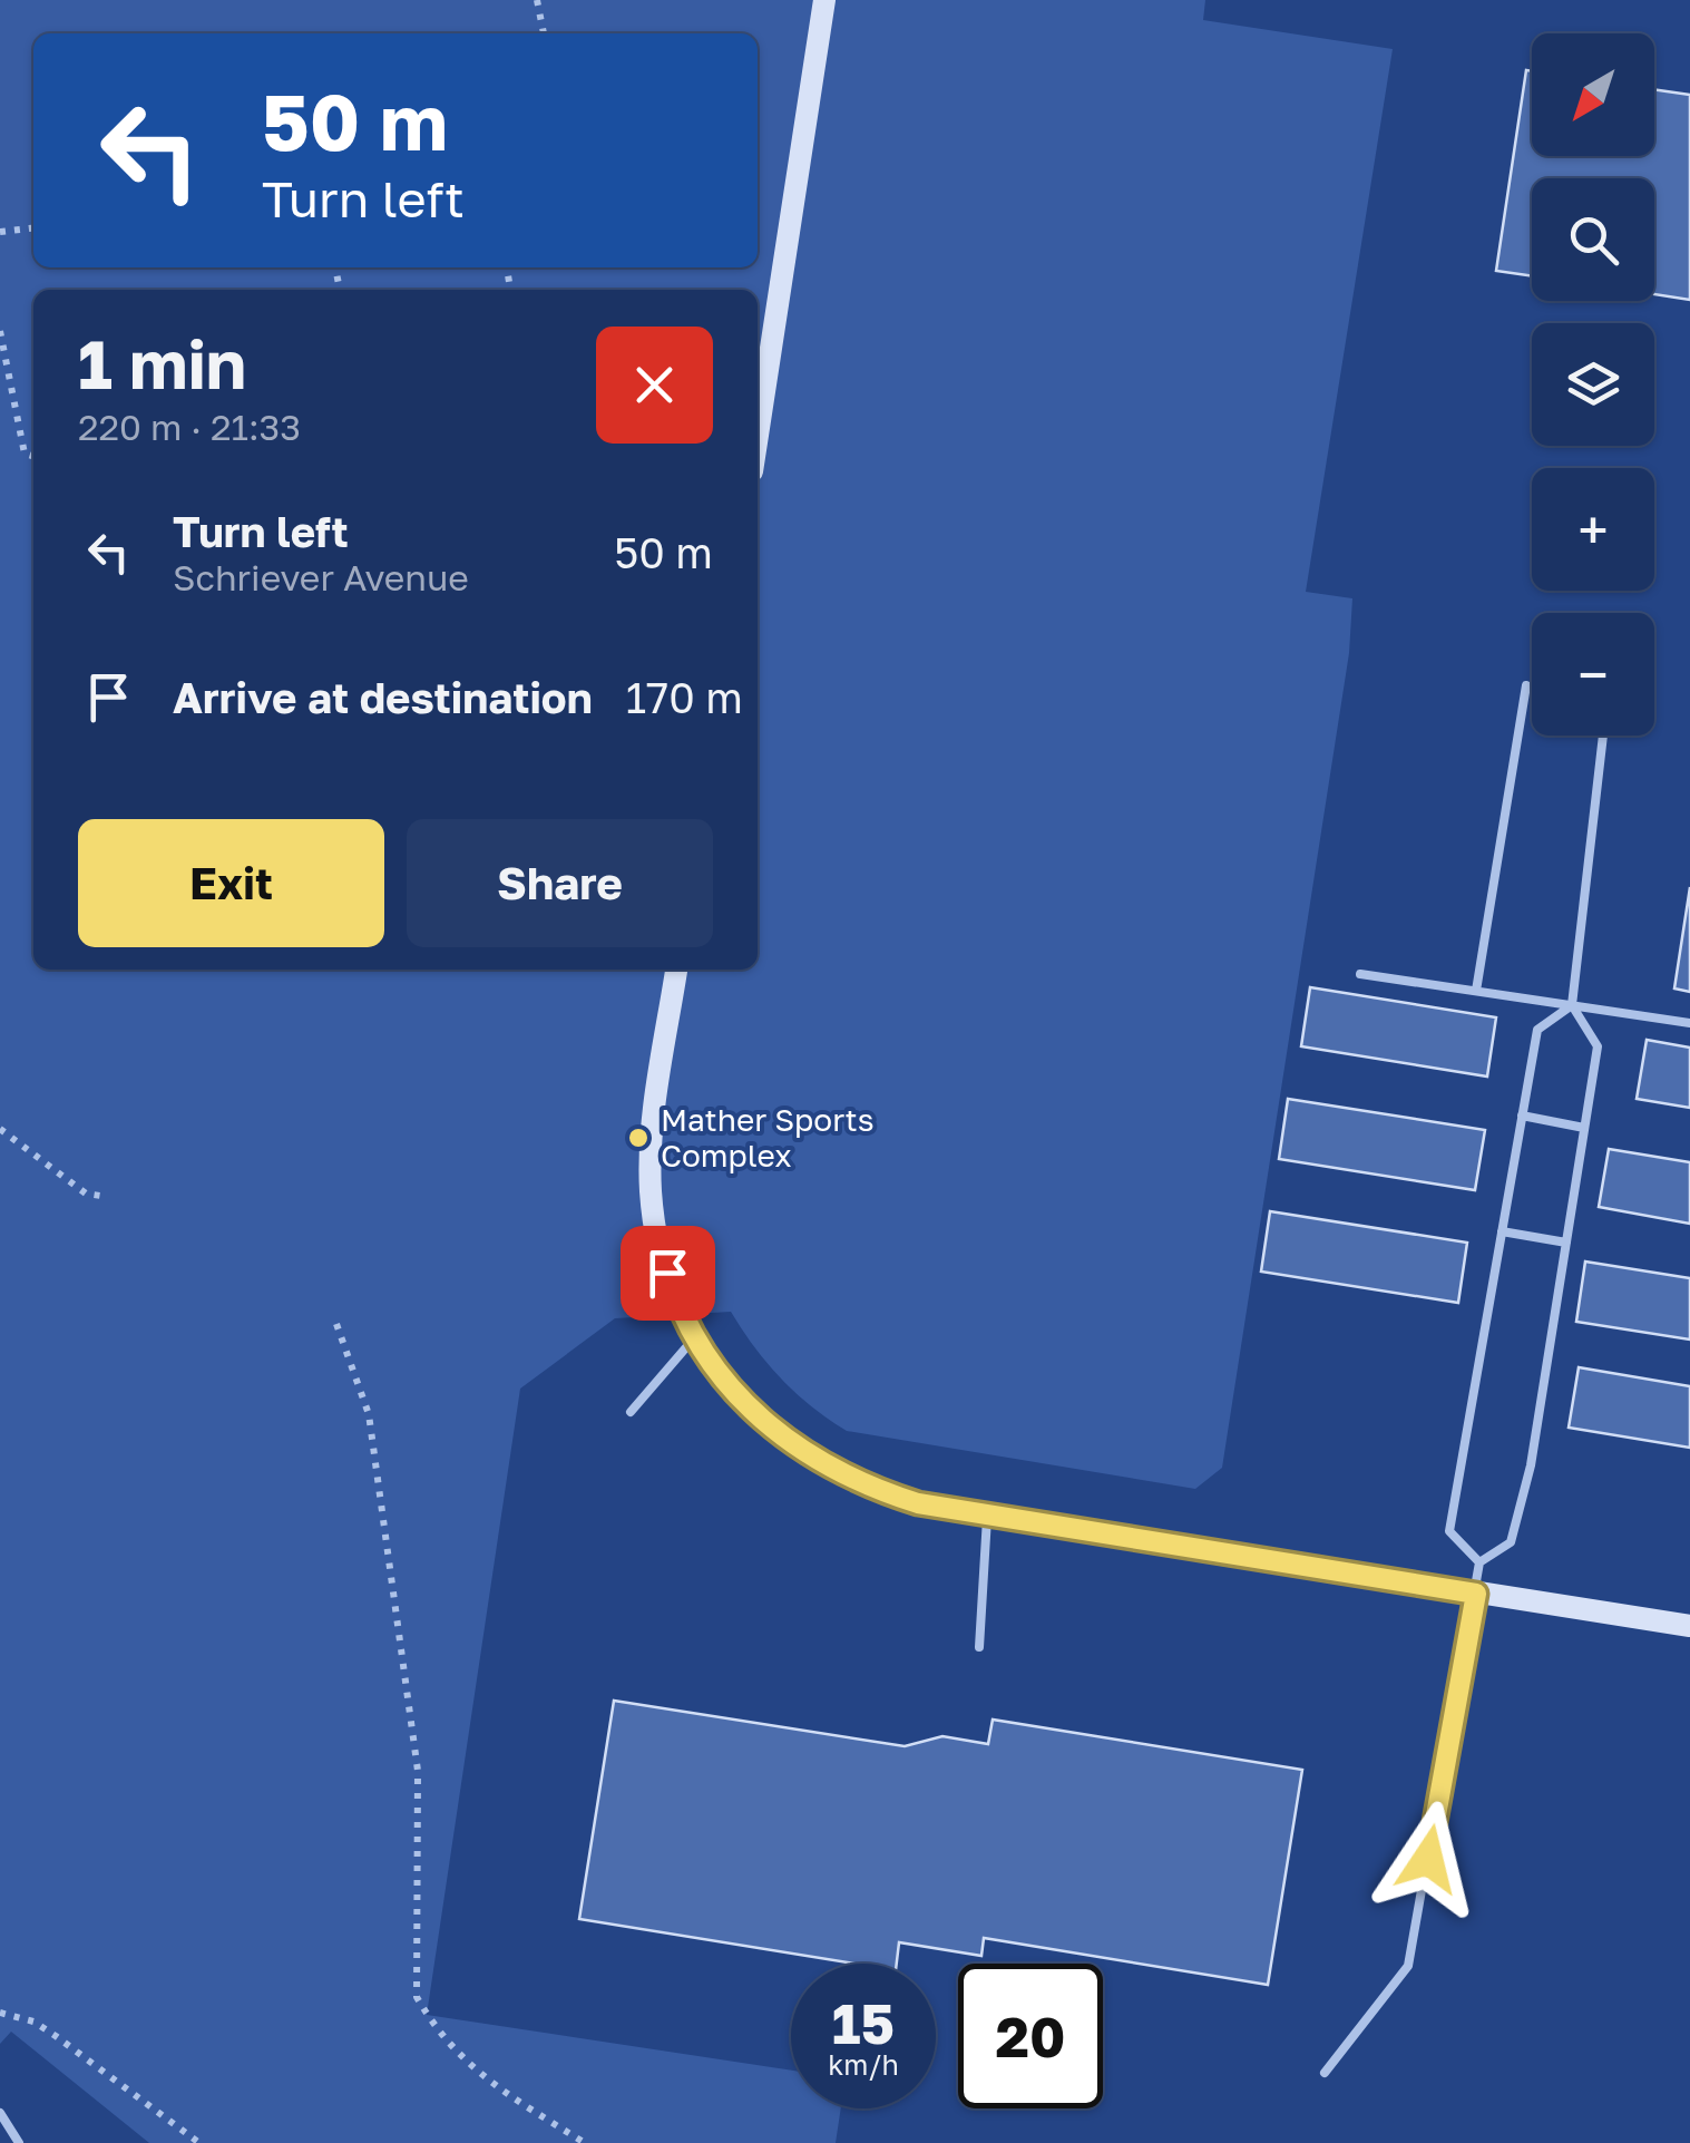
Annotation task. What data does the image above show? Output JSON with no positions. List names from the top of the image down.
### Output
{
  "places": ["Mather Sports Complex"],
  "north": "bottom left",
  "page": {
    "map_buttons": ["+", "−"],
    "turn": ["50 m", "Turn left"],
    "heading": ["1 min", "220 m · 21:33"],
    "list": [
      {
        "name": "Turn left",
        "note": "Schriever Avenue",
        "value": "50 m"
      },
      {
        "name": "Arrive at destination",
        "value": "170 m"
      }
    ],
    "buttons": ["Exit", "Share"],
    "speed": "15 km/h",
    "limit": "20"
  }
}
